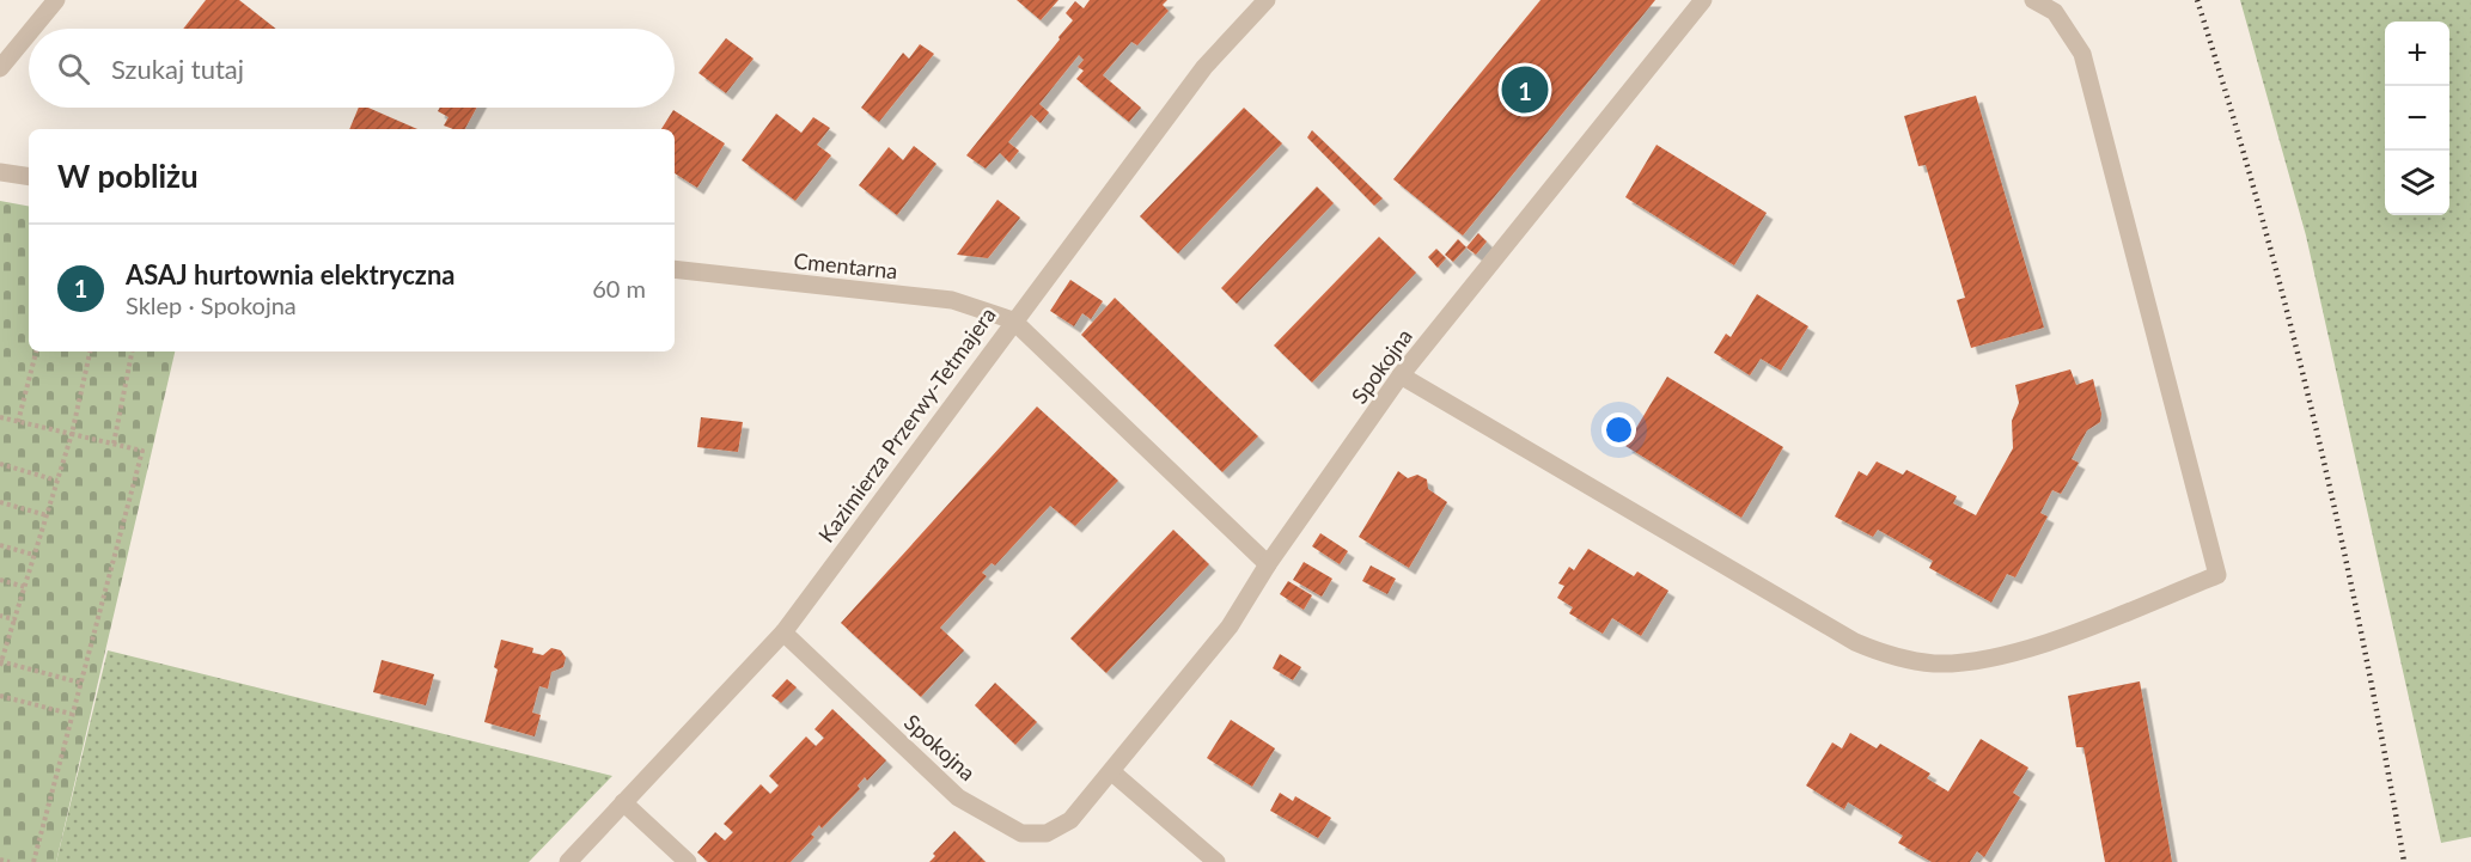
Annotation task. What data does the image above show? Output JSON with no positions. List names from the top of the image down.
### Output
{
  "streets": {
    "street": ["Cmentarna", "Spokojna", "Kazimierza Przerwy-Tetmajera"]
  },
  "crossings": [
    ["Cmentarna", "Kazimierza Przerwy-Tetmajera"],
    ["Spokojna", "Kazimierza Przerwy-Tetmajera"]
  ],
  "page": {
    "map_buttons": ["+", "−"],
    "search": "Szukaj tutaj",
    "pins": "1",
    "heading": "W pobliżu",
    "list": [
      {
        "mark": "1",
        "name": "ASAJ hurtownia elektryczna",
        "note": "Sklep · Spokojna",
        "value": "60 m"
      }
    ]
  }
}
